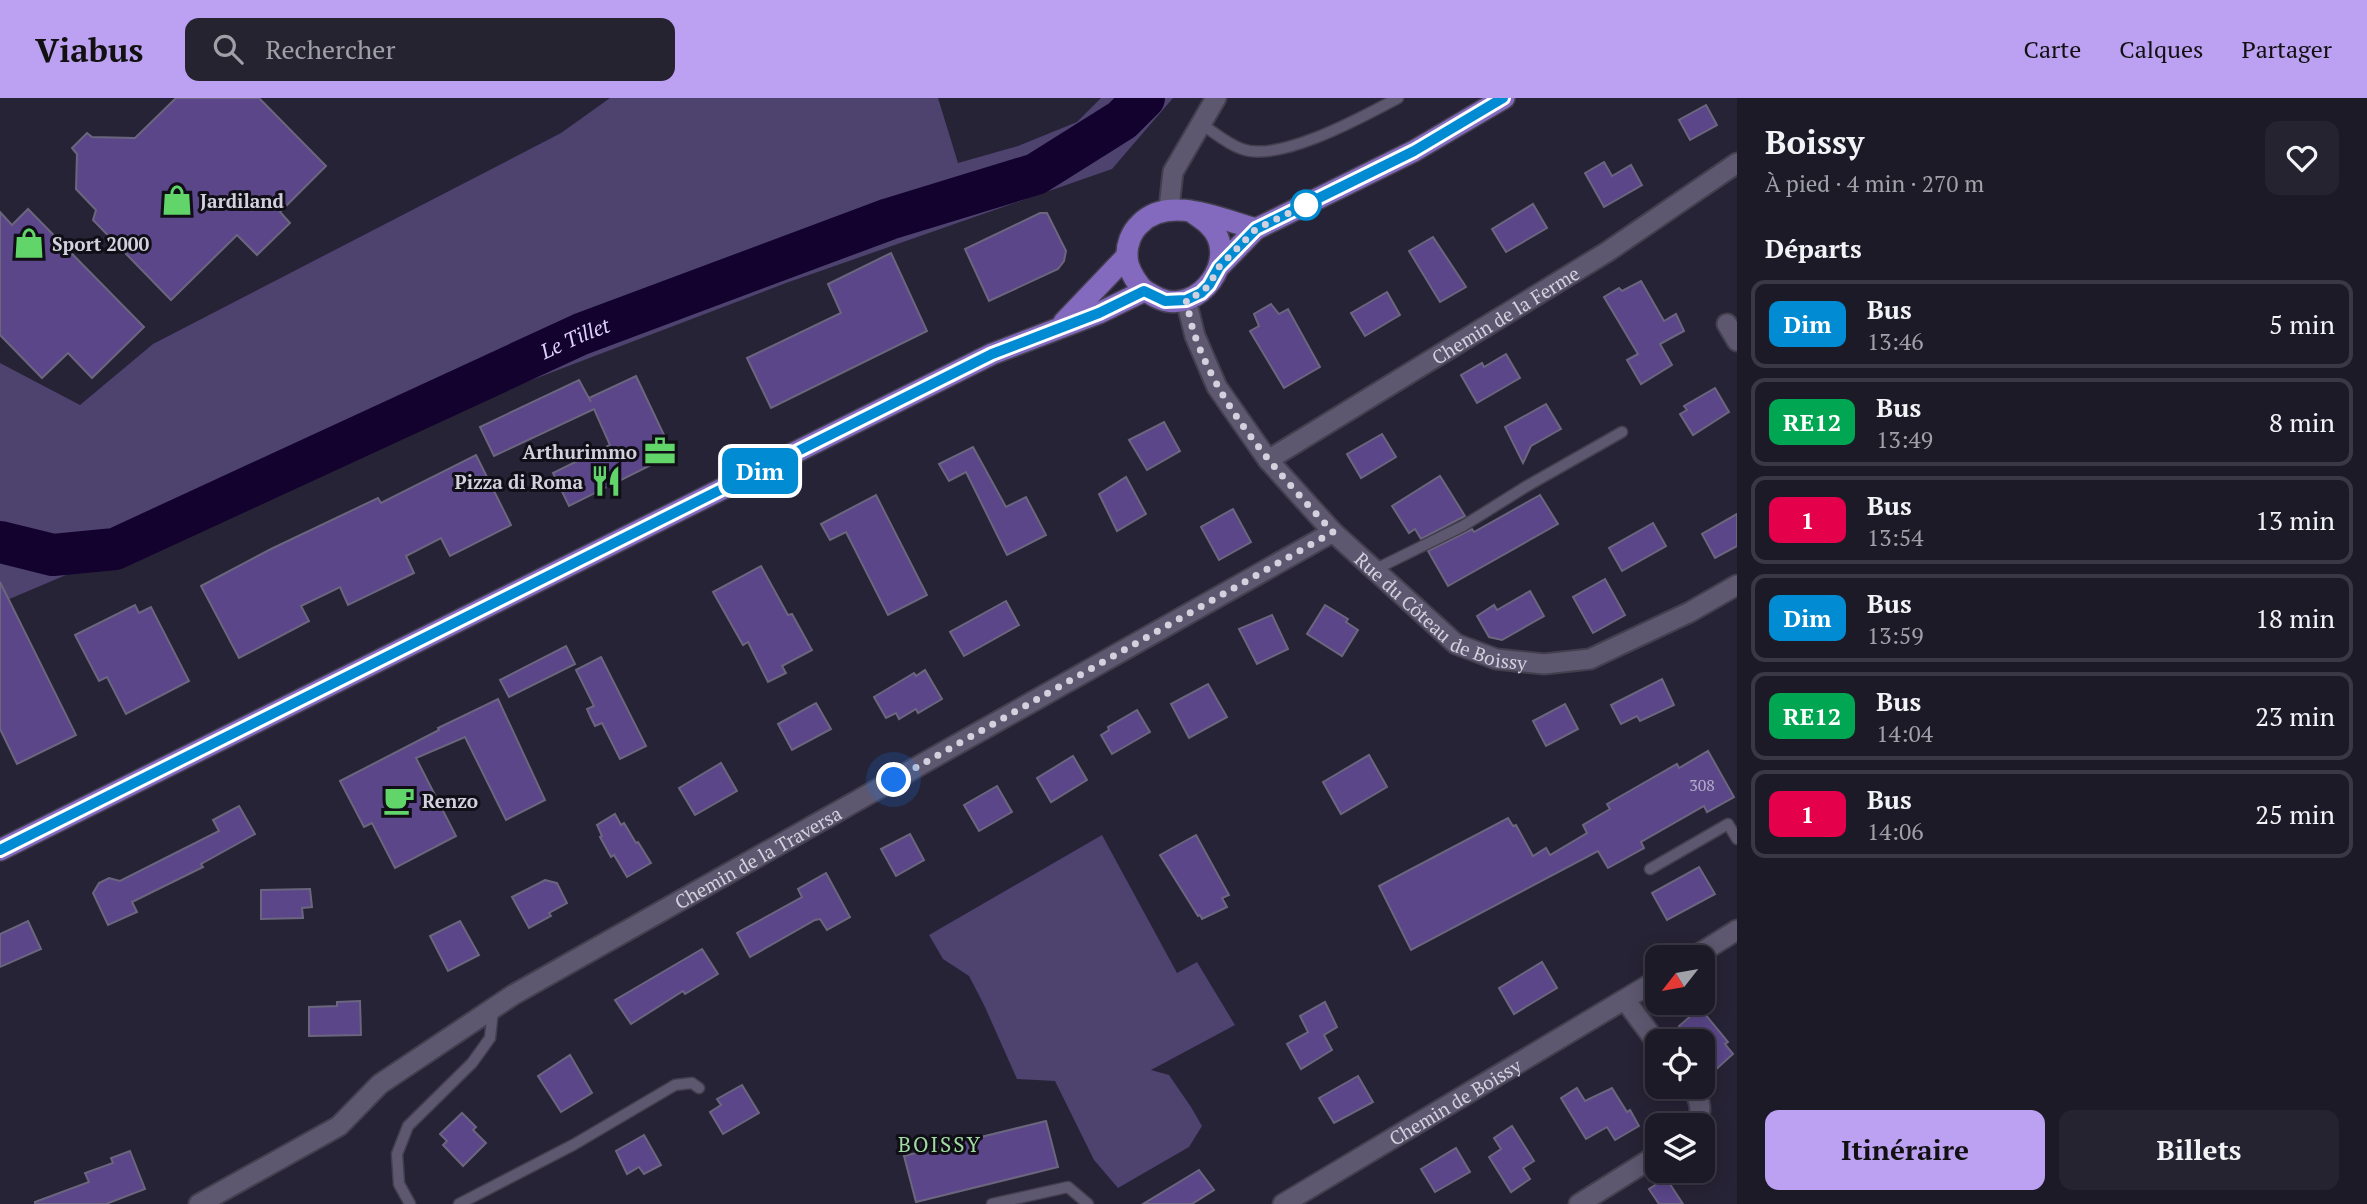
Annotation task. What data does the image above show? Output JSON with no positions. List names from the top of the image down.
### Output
{
  "streets": {
    "street": [
      "Chemin de la Ferme",
      "Rue du Côteau de Boissy",
      "Chemin de la Traversa",
      "Chemin de Boissy"
    ]
  },
  "crossings": [
    ["Chemin de la Ferme", "Rue du Côteau de Boissy"],
    ["Rue du Côteau de Boissy", "Chemin de la Traversa"]
  ],
  "districts": ["BOISSY"],
  "water": ["Le Tillet"],
  "places": {
    "shop": ["Jardiland", "Sport 2000"],
    "office": ["Arthurimmo"],
    "restaurant": ["Pizza di Roma"],
    "cafe": ["Renzo"]
  },
  "lines": ["bus line Dim"],
  "house_numbers": ["308"],
  "north": "bottom left",
  "page": {
    "header": "Viabus",
    "search": "Rechercher",
    "nav": ["Carte", "Calques", "Partager"],
    "on_map": "Dim",
    "heading": [
      ["Boissy", "À pied · 4 min · 270 m"],
      "Départs"
    ],
    "list": [
      {
        "mark": "Dim",
        "name": "Bus",
        "note": "13:46",
        "value": "5 min"
      },
      {
        "mark": "RE12",
        "name": "Bus",
        "note": "13:49",
        "value": "8 min"
      },
      {
        "mark": "1",
        "name": "Bus",
        "note": "13:54",
        "value": "13 min"
      },
      {
        "mark": "Dim",
        "name": "Bus",
        "note": "13:59",
        "value": "18 min"
      },
      {
        "mark": "RE12",
        "name": "Bus",
        "note": "14:04",
        "value": "23 min"
      },
      {
        "mark": "1",
        "name": "Bus",
        "note": "14:06",
        "value": "25 min"
      }
    ],
    "buttons": ["Itinéraire", "Billets"]
  }
}
